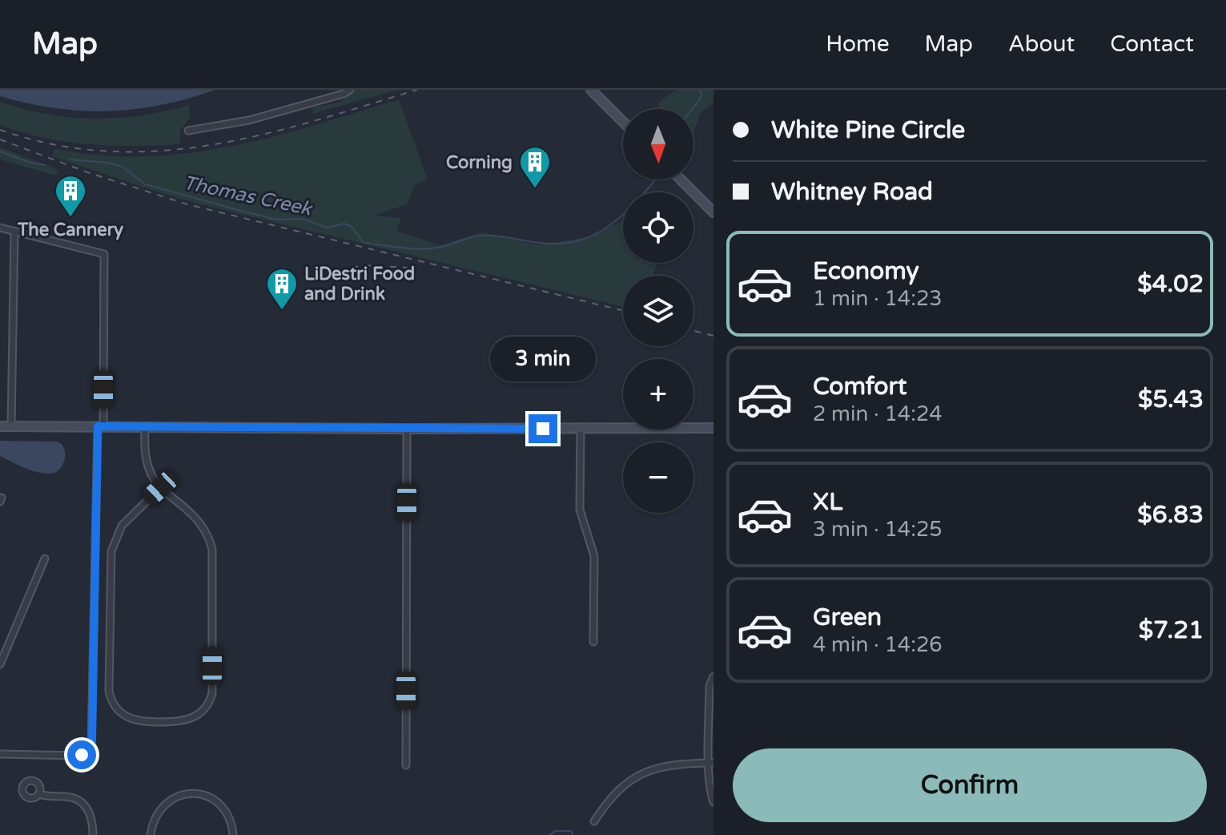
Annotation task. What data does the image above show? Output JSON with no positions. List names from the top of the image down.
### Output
{
  "water": ["Thomas Creek"],
  "places": {
    "building": ["Corning", "The Cannery", "LiDestri Food and Drink"]
  },
  "north": "bottom",
  "page": {
    "header": "Map",
    "nav": [
      "Home",
      "Map",
      "About",
      "Contact"
    ],
    "banner": ["White Pine Circle", "Whitney Road"],
    "map_buttons": ["+", "−"],
    "list": [
      {
        "name": "Economy",
        "note": "1 min · 14:23",
        "value": "$4.02"
      },
      {
        "name": "Comfort",
        "note": "2 min · 14:24",
        "value": "$5.43"
      },
      {
        "name": "XL",
        "note": "3 min · 14:25",
        "value": "$6.83"
      },
      {
        "name": "Green",
        "note": "4 min · 14:26",
        "value": "$7.21"
      }
    ],
    "bubble": "3 min",
    "buttons": "Confirm"
  }
}
